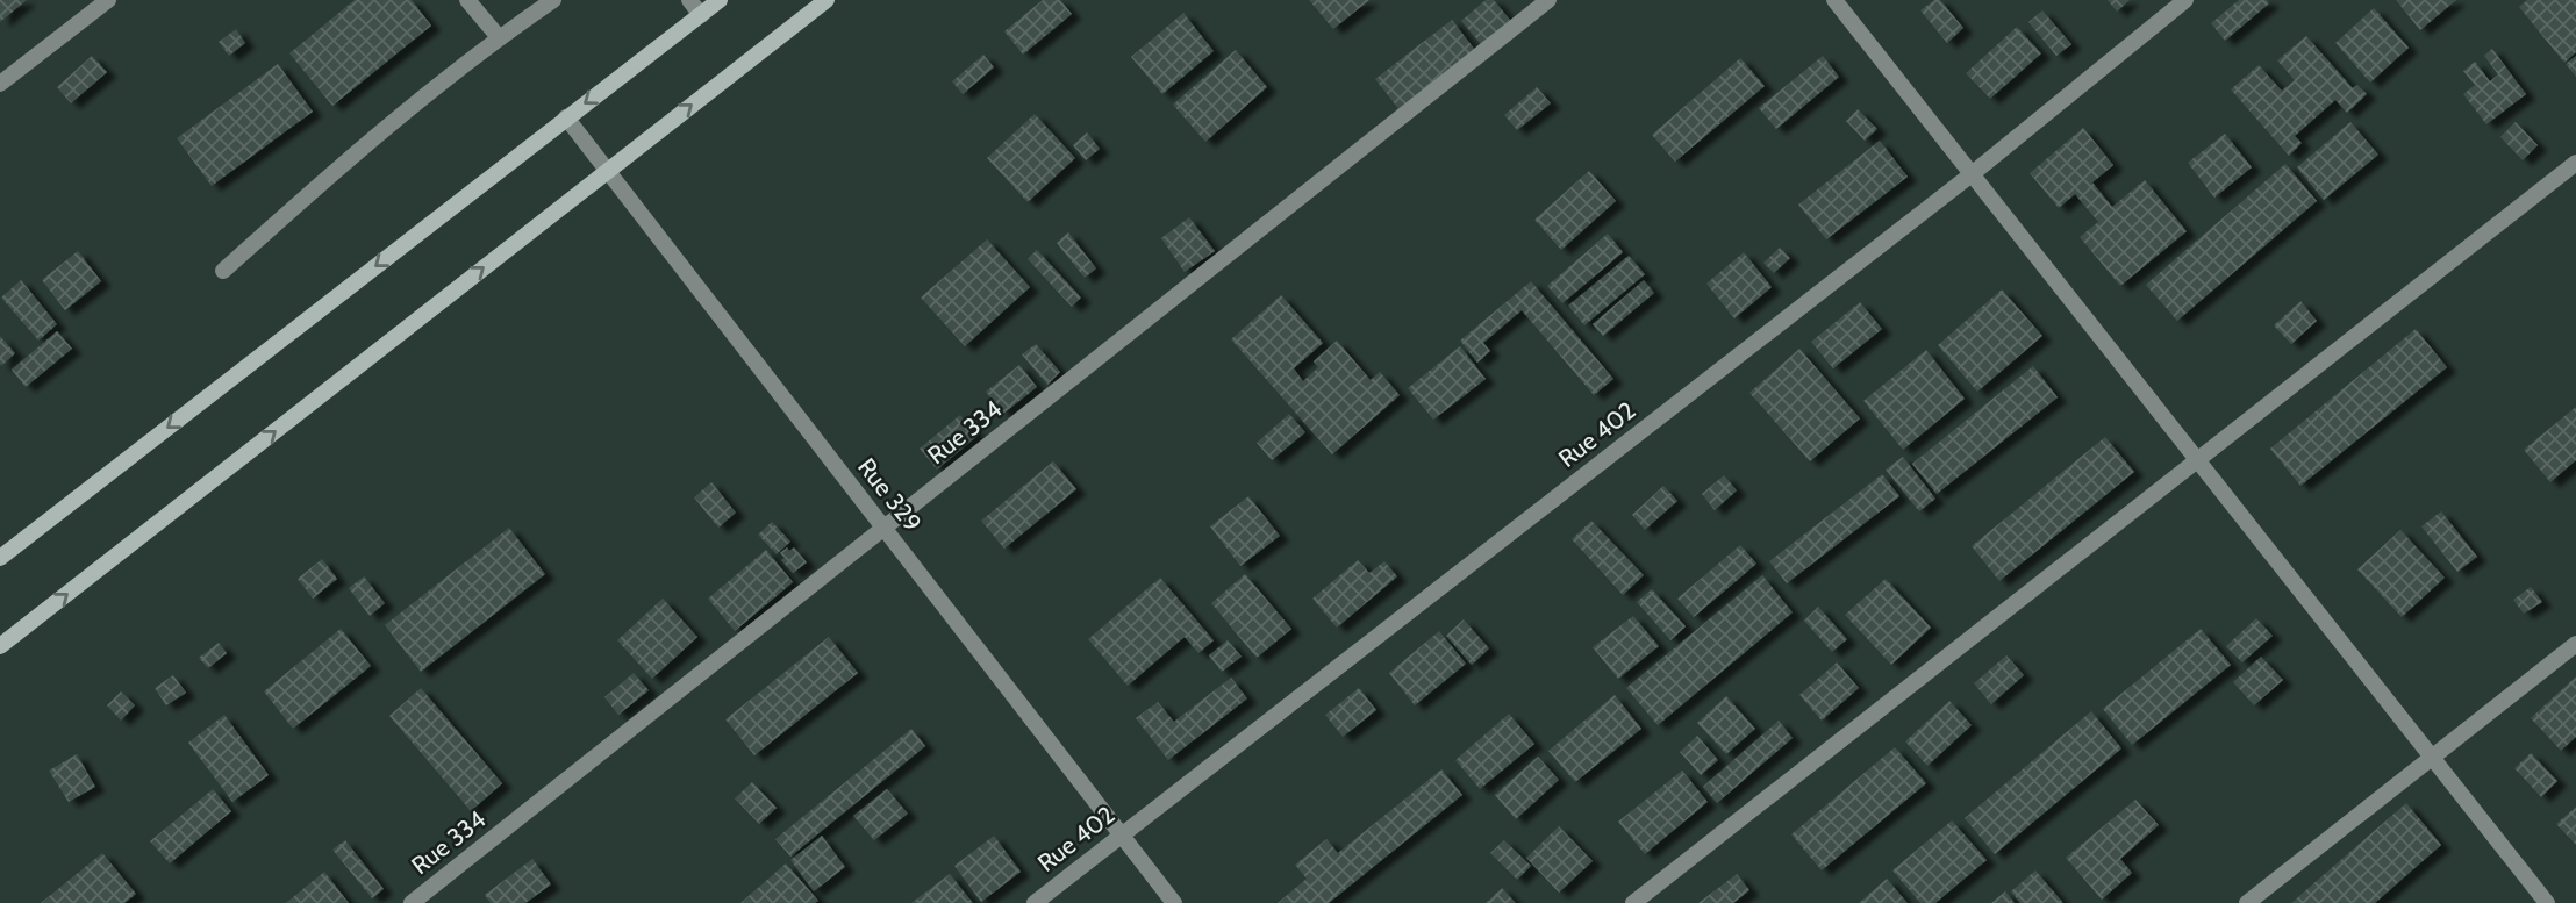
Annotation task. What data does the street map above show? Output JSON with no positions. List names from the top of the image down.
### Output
{
  "streets": {
    "street": ["Rue 334", "Rue 402", "Rue 329"]
  },
  "crossings": [
    ["Rue 334", "Rue 329"],
    ["Rue 402", "Rue 329"]
  ]
}
